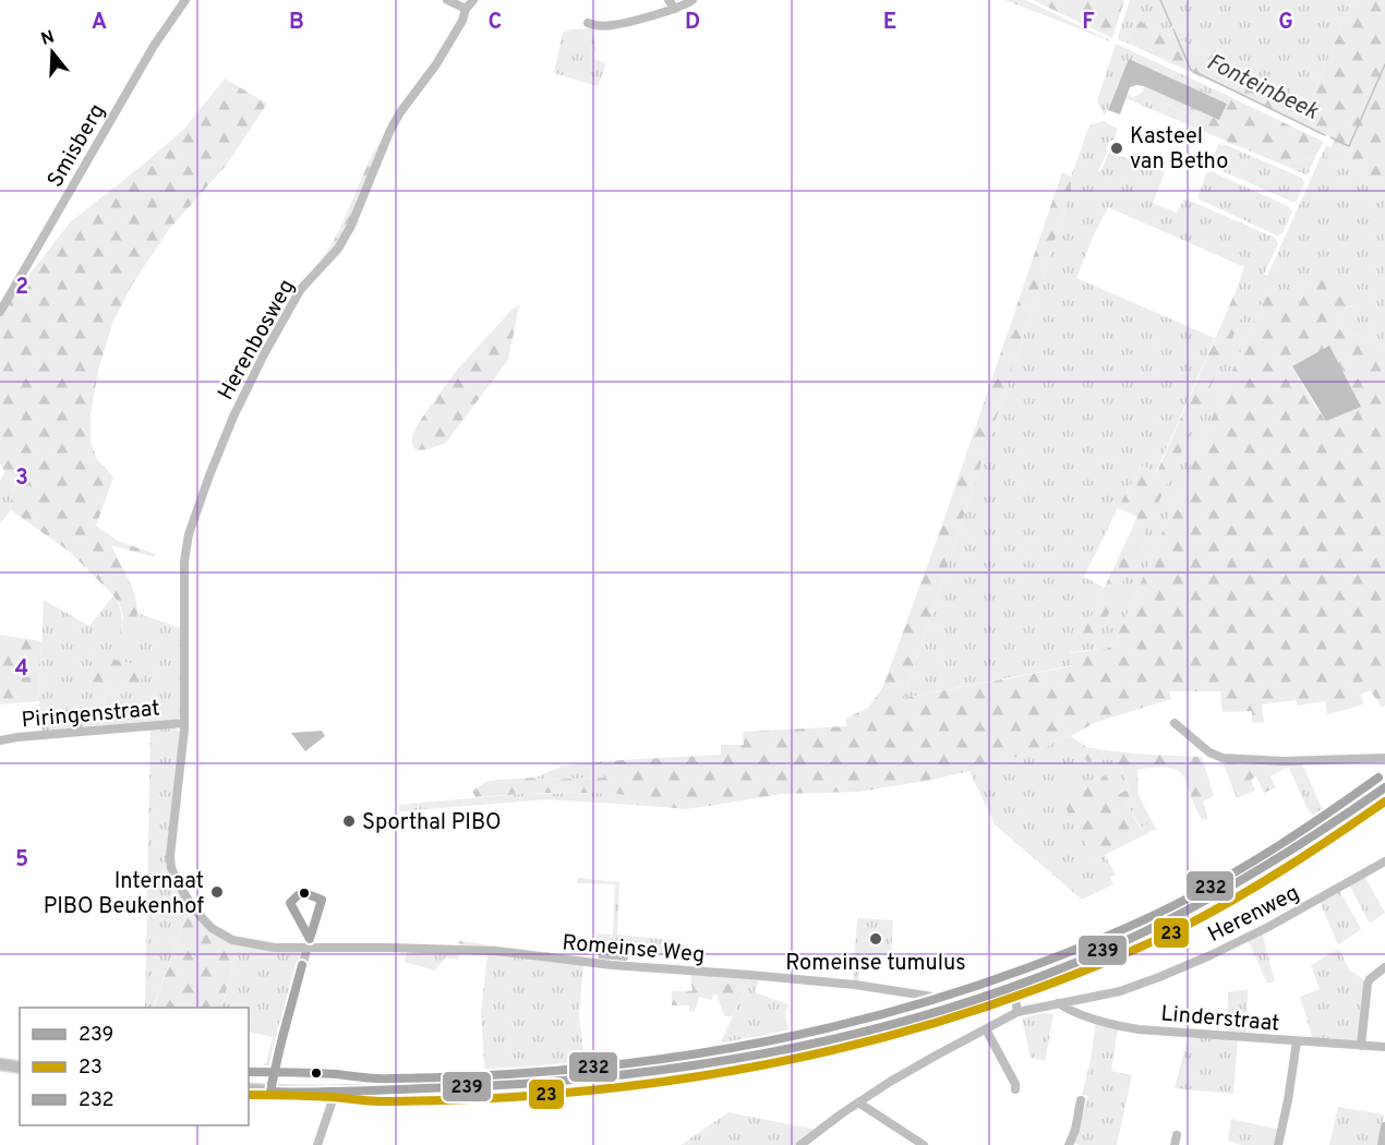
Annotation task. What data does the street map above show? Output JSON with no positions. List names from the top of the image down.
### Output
{
  "streets": {
    "street": [
      "Smisberg",
      "Herenbosweg",
      "Piringenstraat",
      "Herenweg",
      "Romeinse Weg",
      "Linderstraat"
    ]
  },
  "crossings": [
    ["Herenbosweg", "Piringenstraat"],
    ["Herenbosweg", "Romeinse Weg"],
    ["Herenweg", "Linderstraat"]
  ],
  "water": ["Fonteinbeek"],
  "places": [
    "Kasteel van Betho",
    "Sporthal PIBO",
    "Internaat PIBO Beukenhof",
    "Romeinse tumulus"
  ],
  "lines": ["transit line 232", "transit line 239", "transit line 23"],
  "legend": ["239", "23", "232"],
  "north": "top",
  "grid": {
    "columns": [
      "A",
      "B",
      "C",
      "D",
      "E",
      "F",
      "G"
    ],
    "rows": [
      "2",
      "3",
      "4",
      "5"
    ]
  }
}
